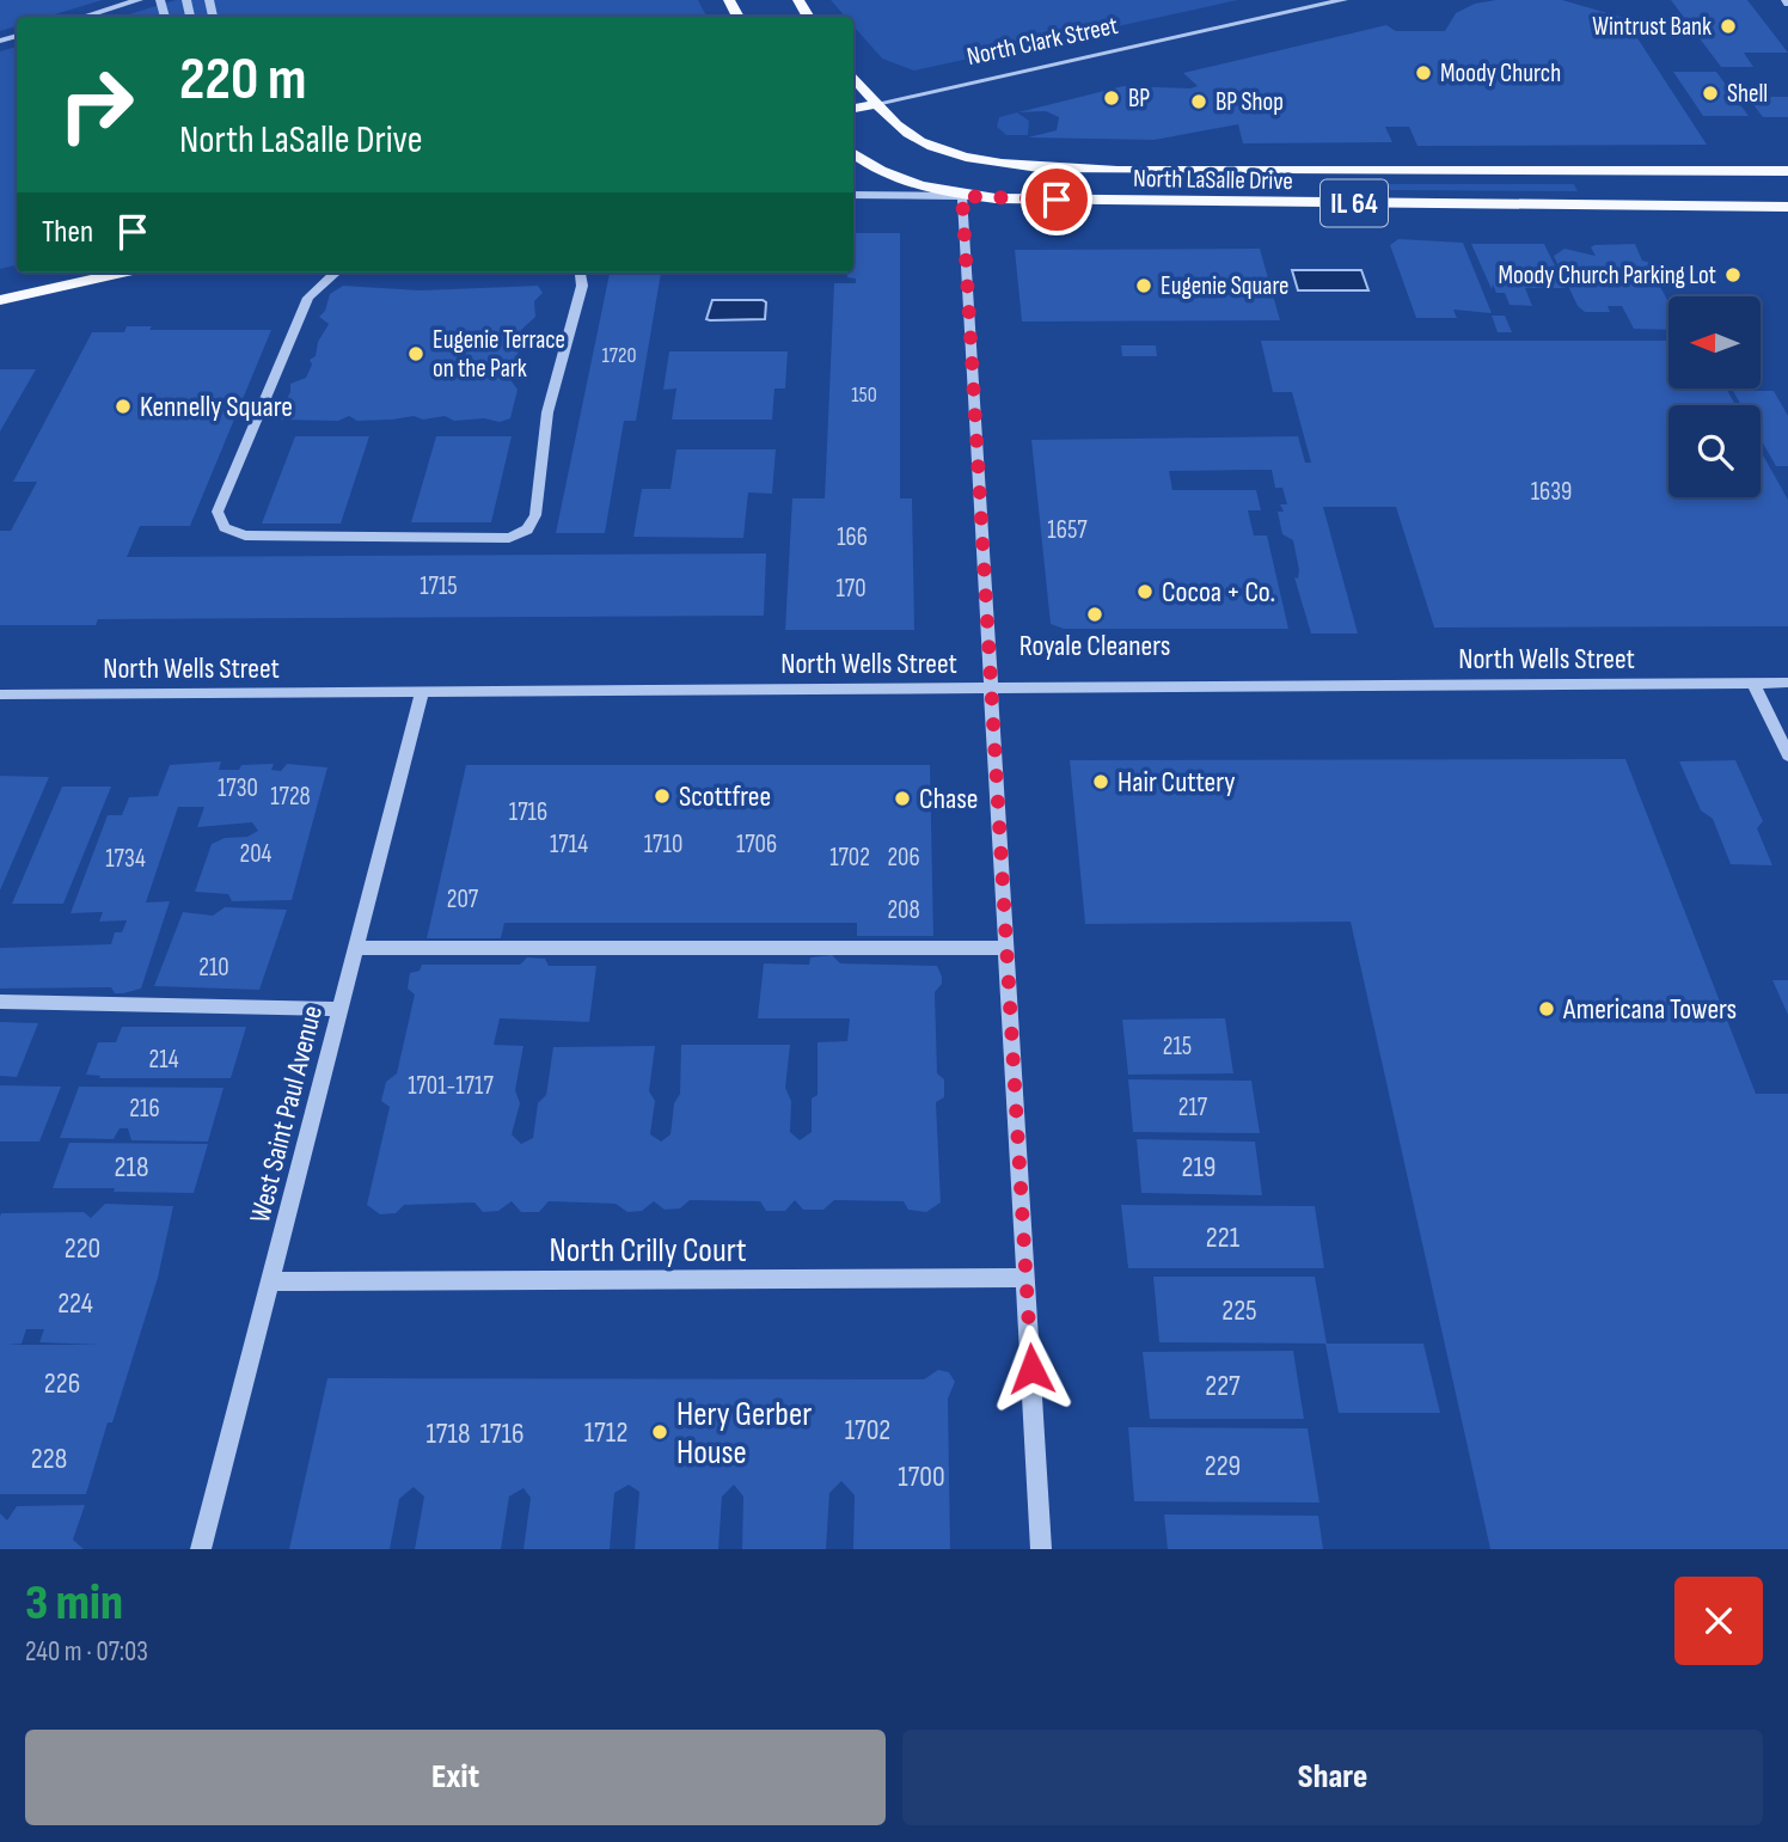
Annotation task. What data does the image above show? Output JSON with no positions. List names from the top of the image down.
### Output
{
  "streets": {
    "main road": ["North Clark Street", "North LaSalle Drive", "IL 64"],
    "street": ["North Wells Street", "West Saint Paul Avenue", "North Crilly Court"]
  },
  "crossings": [
    ["North Clark Street", "North LaSalle Drive"],
    ["North Clark Street", "IL 64"],
    ["North LaSalle Drive", "IL 64"],
    ["North Wells Street", "West Saint Paul Avenue"],
    ["West Saint Paul Avenue", "North Crilly Court"]
  ],
  "places": [
    "Wintrust Bank",
    "Moody Church",
    "Shell",
    "BP",
    "BP Shop",
    "Moody Church Parking Lot",
    "Eugenie Square",
    "Eugenie Terrace on the Park",
    "Kennelly Square",
    "Cocoa + Co.",
    "Royale Cleaners",
    "Hair Cuttery",
    "Scottfree",
    "Chase",
    "Americana Towers",
    "Hery Gerber House"
  ],
  "house_numbers": [
    "1720",
    "150",
    "1639",
    "1657",
    "166",
    "1715",
    "170",
    "1730",
    "1728",
    "1716",
    "1714",
    "1710",
    "1706",
    "204",
    "1702",
    "206",
    "1734",
    "207",
    "208",
    "210",
    "215",
    "214",
    "1701-1717",
    "217",
    "216",
    "218",
    "219",
    "221",
    "220",
    "224",
    "225",
    "226",
    "227",
    "1702",
    "1712",
    "1718",
    "1716",
    "228",
    "229",
    "1700"
  ],
  "north": "left",
  "page": {
    "turn": ["220 m", "North LaSalle Drive"],
    "then": "Then",
    "heading": ["3 min", "240 m · 07:03"],
    "buttons": ["Exit", "Share"]
  }
}
